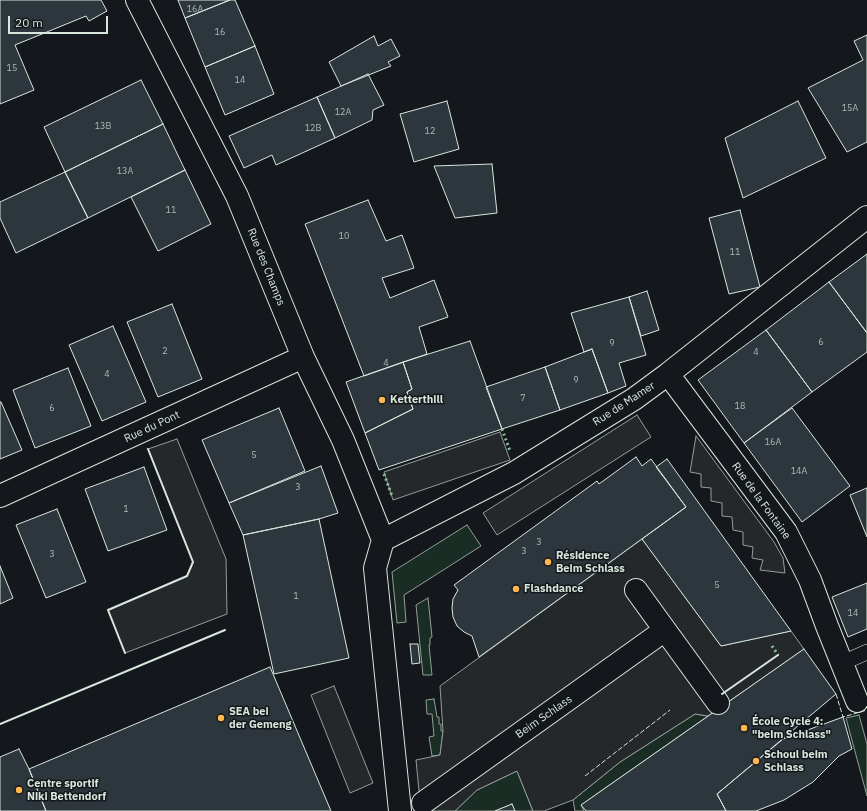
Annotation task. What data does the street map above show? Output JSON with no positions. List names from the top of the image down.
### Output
{
  "streets": {
    "street": [
      "Rue des Champs",
      "Rue de Mamer",
      "Rue du Pont",
      "Rue de la Fontaine",
      "Beim Schlass"
    ]
  },
  "crossings": [
    ["Rue des Champs", "Rue de Mamer"],
    ["Rue des Champs", "Rue du Pont"],
    ["Rue de Mamer", "Rue de la Fontaine"]
  ],
  "places": [
    "Ketterthill",
    "Résidence Beim Schlass",
    "Flashdance",
    "SEA bei der Gemeng",
    "École Cycle 4: \"beim Schlass\"",
    "Schoul beim Schlass",
    "Centre sportif Niki Bettendorf"
  ],
  "house_numbers": [
    "16A",
    "16",
    "15",
    "14",
    "15A",
    "12A",
    "13B",
    "12B",
    "12",
    "13A",
    "11",
    "10",
    "11",
    "6",
    "9",
    "2",
    "4",
    "4",
    "4",
    "9",
    "7",
    "18",
    "6",
    "16A",
    "5",
    "14A",
    "3",
    "1",
    "3",
    "3",
    "3",
    "5",
    "1",
    "14"
  ],
  "scale_bar": "20 m"
}
